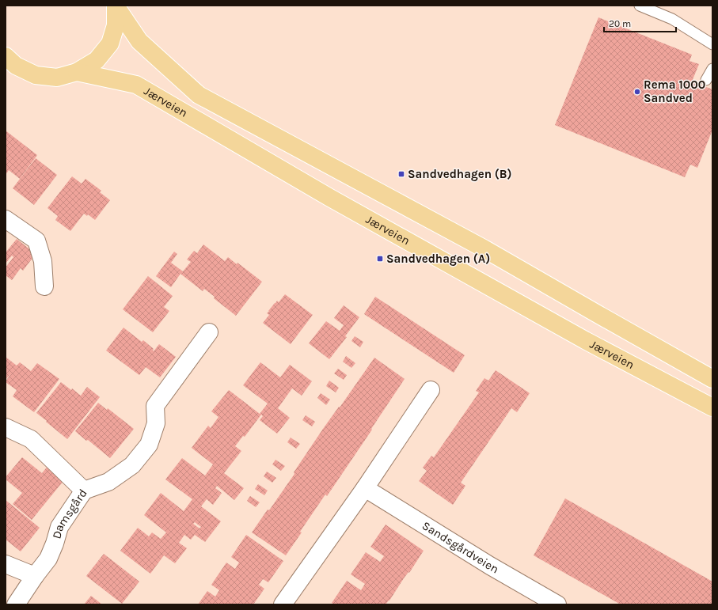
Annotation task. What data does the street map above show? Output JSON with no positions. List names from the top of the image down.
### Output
{
  "streets": {
    "main road": ["Jærveien"],
    "street": ["Damsgård", "Sandsgårdveien"]
  },
  "places": {
    "other": ["Rema 1000 Sandved"],
    "transit": ["Sandvedhagen (B)", "Sandvedhagen (A)"]
  },
  "scale_bar": "20 m"
}
